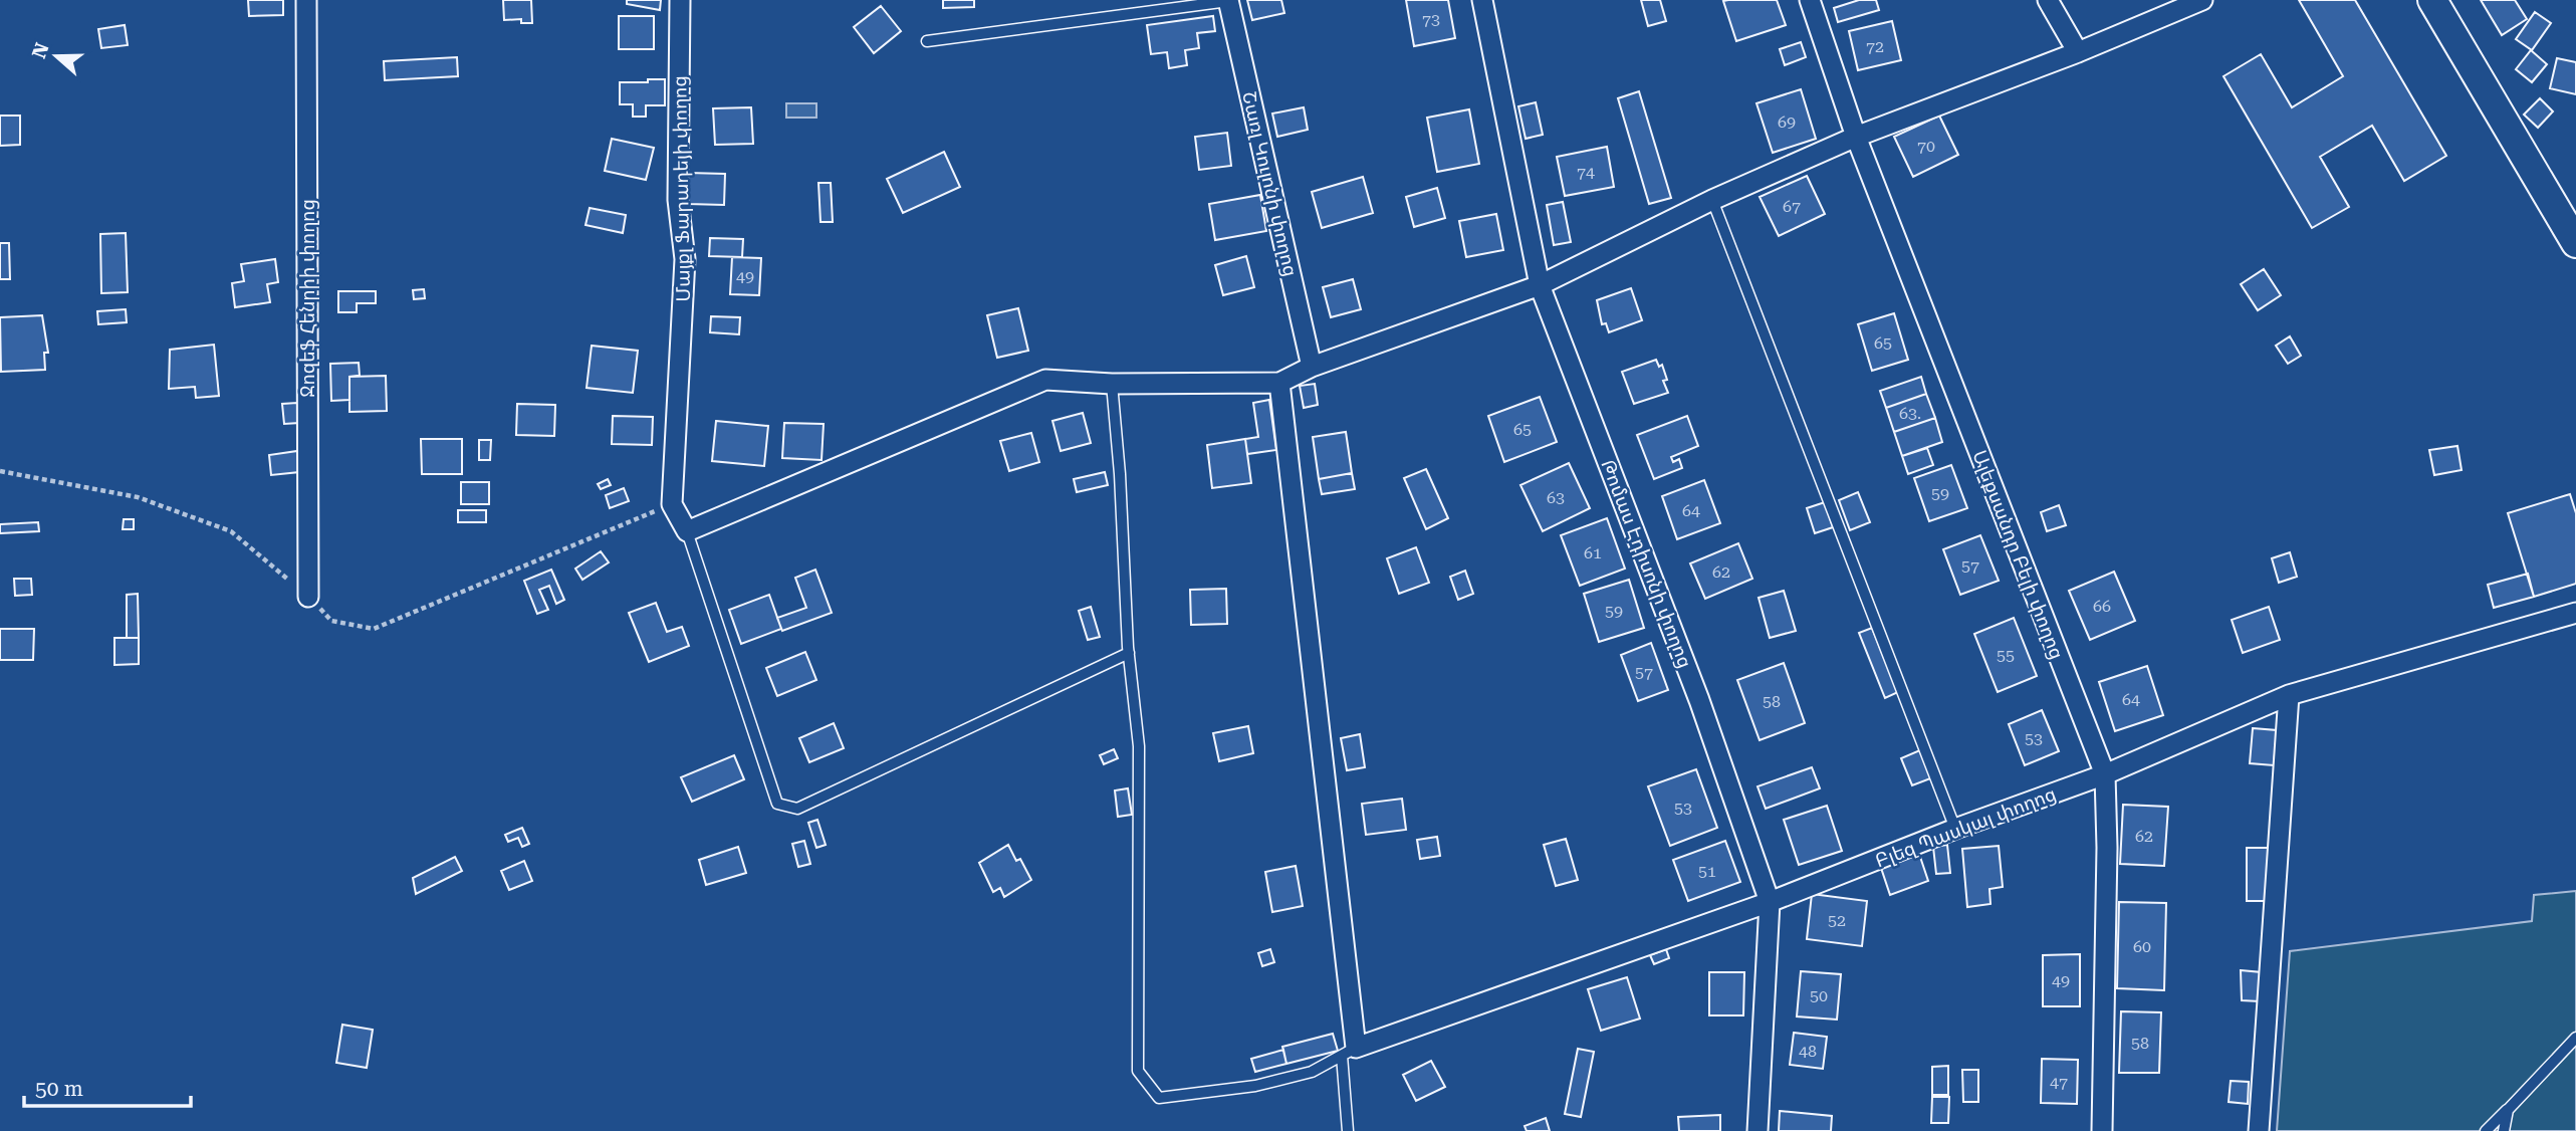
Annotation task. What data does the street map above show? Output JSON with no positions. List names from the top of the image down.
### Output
{
  "streets": {
    "street": [
      "Շառլ Կուլոնի փողոց",
      "Մայքլ Ֆարադեյի փողոց",
      "Ջոզեֆ Հենրիի փողոց",
      "Ալեքսանդր Բելի փողոց",
      "Թոմաս Էդիսոնի փողոց",
      "Բլեզ Պասկալ փողոց"
    ]
  },
  "crossings": [
    ["Ալեքսանդր Բելի փողոց", "Բլեզ Պասկալ փողոց"],
    ["Թոմաս Էդիսոնի փողոց", "Բլեզ Պասկալ փողոց"]
  ],
  "house_numbers": [
    "73",
    "72",
    "69",
    "70",
    "74",
    "67",
    "49",
    "65",
    "63.",
    "65",
    "59",
    "63",
    "64",
    "61",
    "57",
    "62",
    "66",
    "59",
    "55",
    "57",
    "64",
    "58",
    "53",
    "53",
    "62",
    "51",
    "52",
    "60",
    "49",
    "50",
    "58",
    "48",
    "47"
  ],
  "scale_bar": "50 m",
  "north": "left"
}
